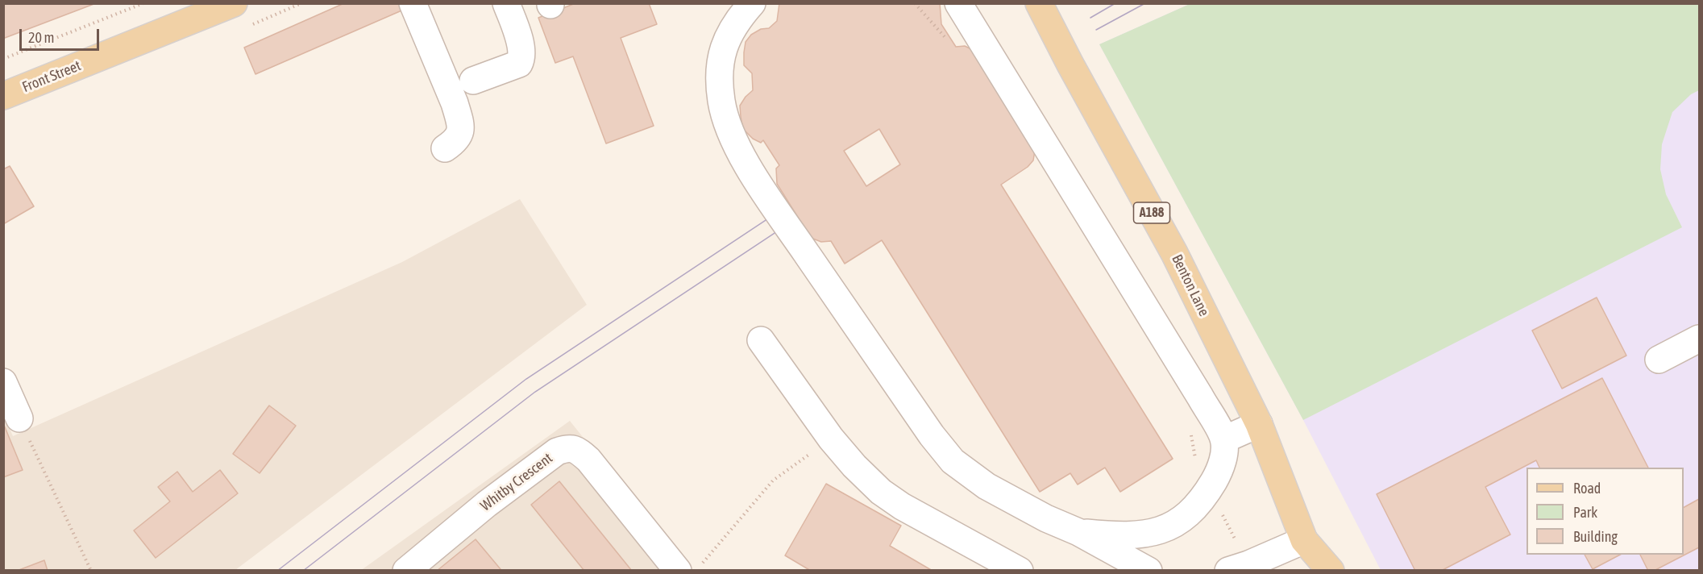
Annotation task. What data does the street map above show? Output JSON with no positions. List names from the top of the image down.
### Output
{
  "streets": {
    "main road": ["Front Street", "A188", "Benton Lane"],
    "street": ["Whitby Crescent"]
  },
  "legend": ["Road", "Park", "Building"],
  "scale_bar": "20 m"
}
